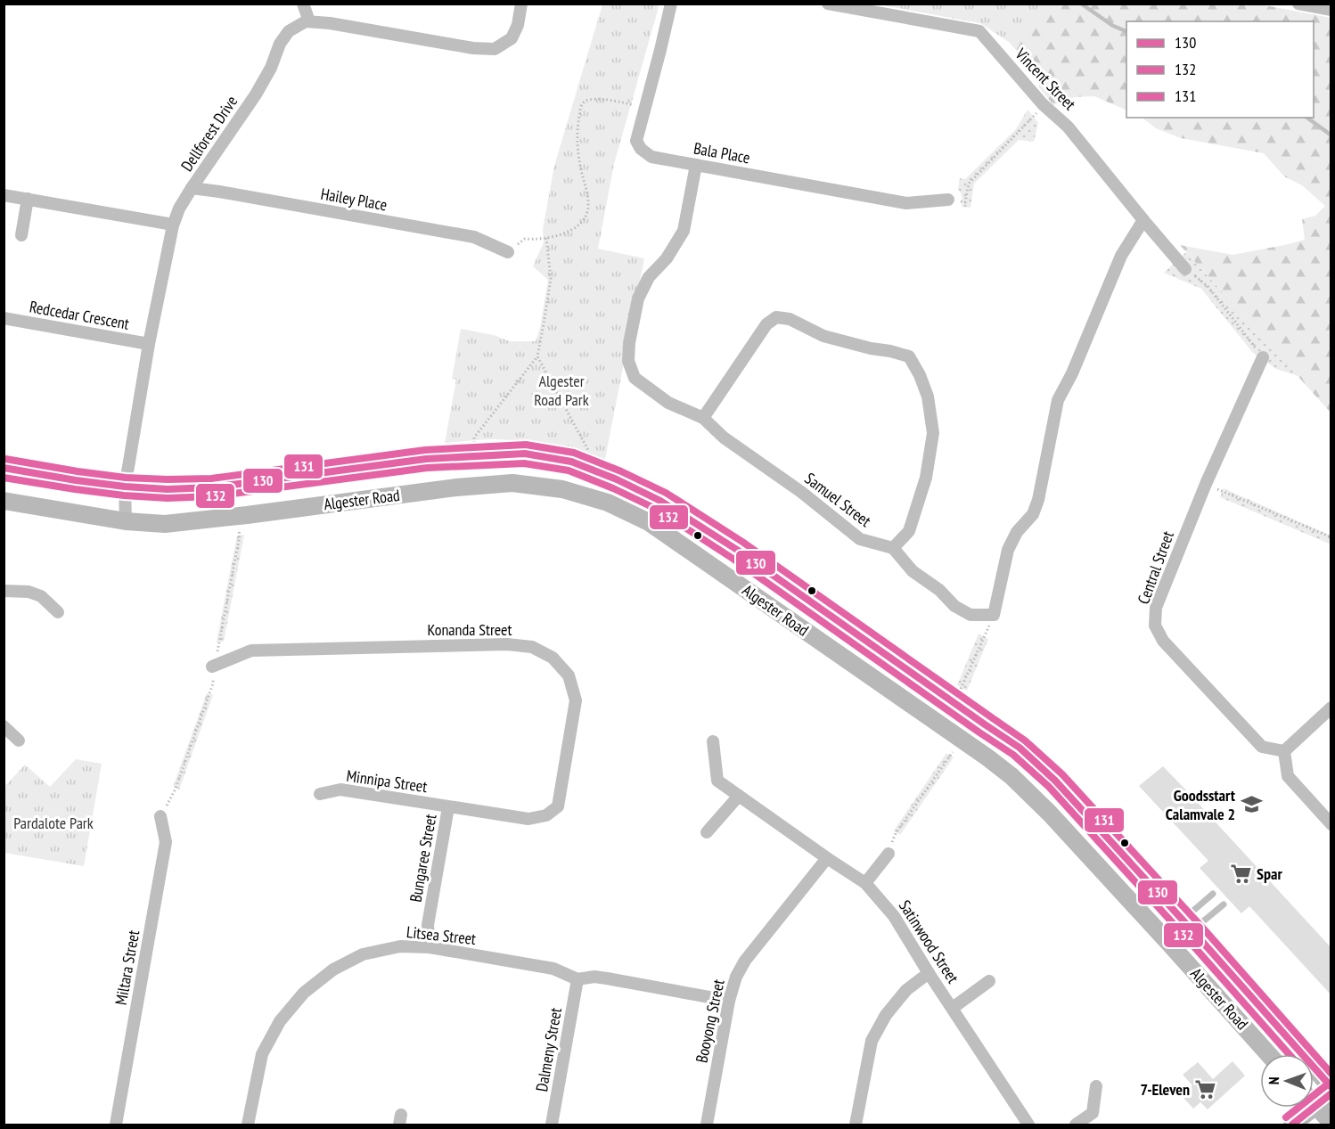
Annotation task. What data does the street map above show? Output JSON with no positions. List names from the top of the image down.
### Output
{
  "streets": {
    "main road": ["Algester Road"],
    "street": [
      "Vincent Street",
      "Dellforest Drive",
      "Bala Place",
      "Hailey Place",
      "Redcedar Crescent",
      "Samuel Street",
      "Central Street",
      "Konanda Street",
      "Minnipa Street",
      "Bungaree Street",
      "Litsea Street",
      "Satinwood Street",
      "Miltara Street",
      "Booyong Street",
      "Dalmeny Street"
    ]
  },
  "crossings": [
    ["Dellforest Drive", "Hailey Place"],
    ["Dellforest Drive", "Redcedar Crescent"],
    ["Dellforest Drive", "Algester Road"],
    ["Bala Place", "Samuel Street"],
    ["Konanda Street", "Minnipa Street"],
    ["Konanda Street", "Bungaree Street"],
    ["Minnipa Street", "Bungaree Street"],
    ["Bungaree Street", "Litsea Street"],
    ["Litsea Street", "Booyong Street"],
    ["Litsea Street", "Dalmeny Street"],
    ["Satinwood Street", "Booyong Street"]
  ],
  "parks": ["Algester Road Park", "Pardalote Park"],
  "places": {
    "school or university": ["Goodsstart Calamvale 2"],
    "supermarket": ["Spar", "7-Eleven"]
  },
  "lines": ["transit line 131", "transit line 130", "transit line 132"],
  "legend": ["130", "132", "131"],
  "north": "left"
}
